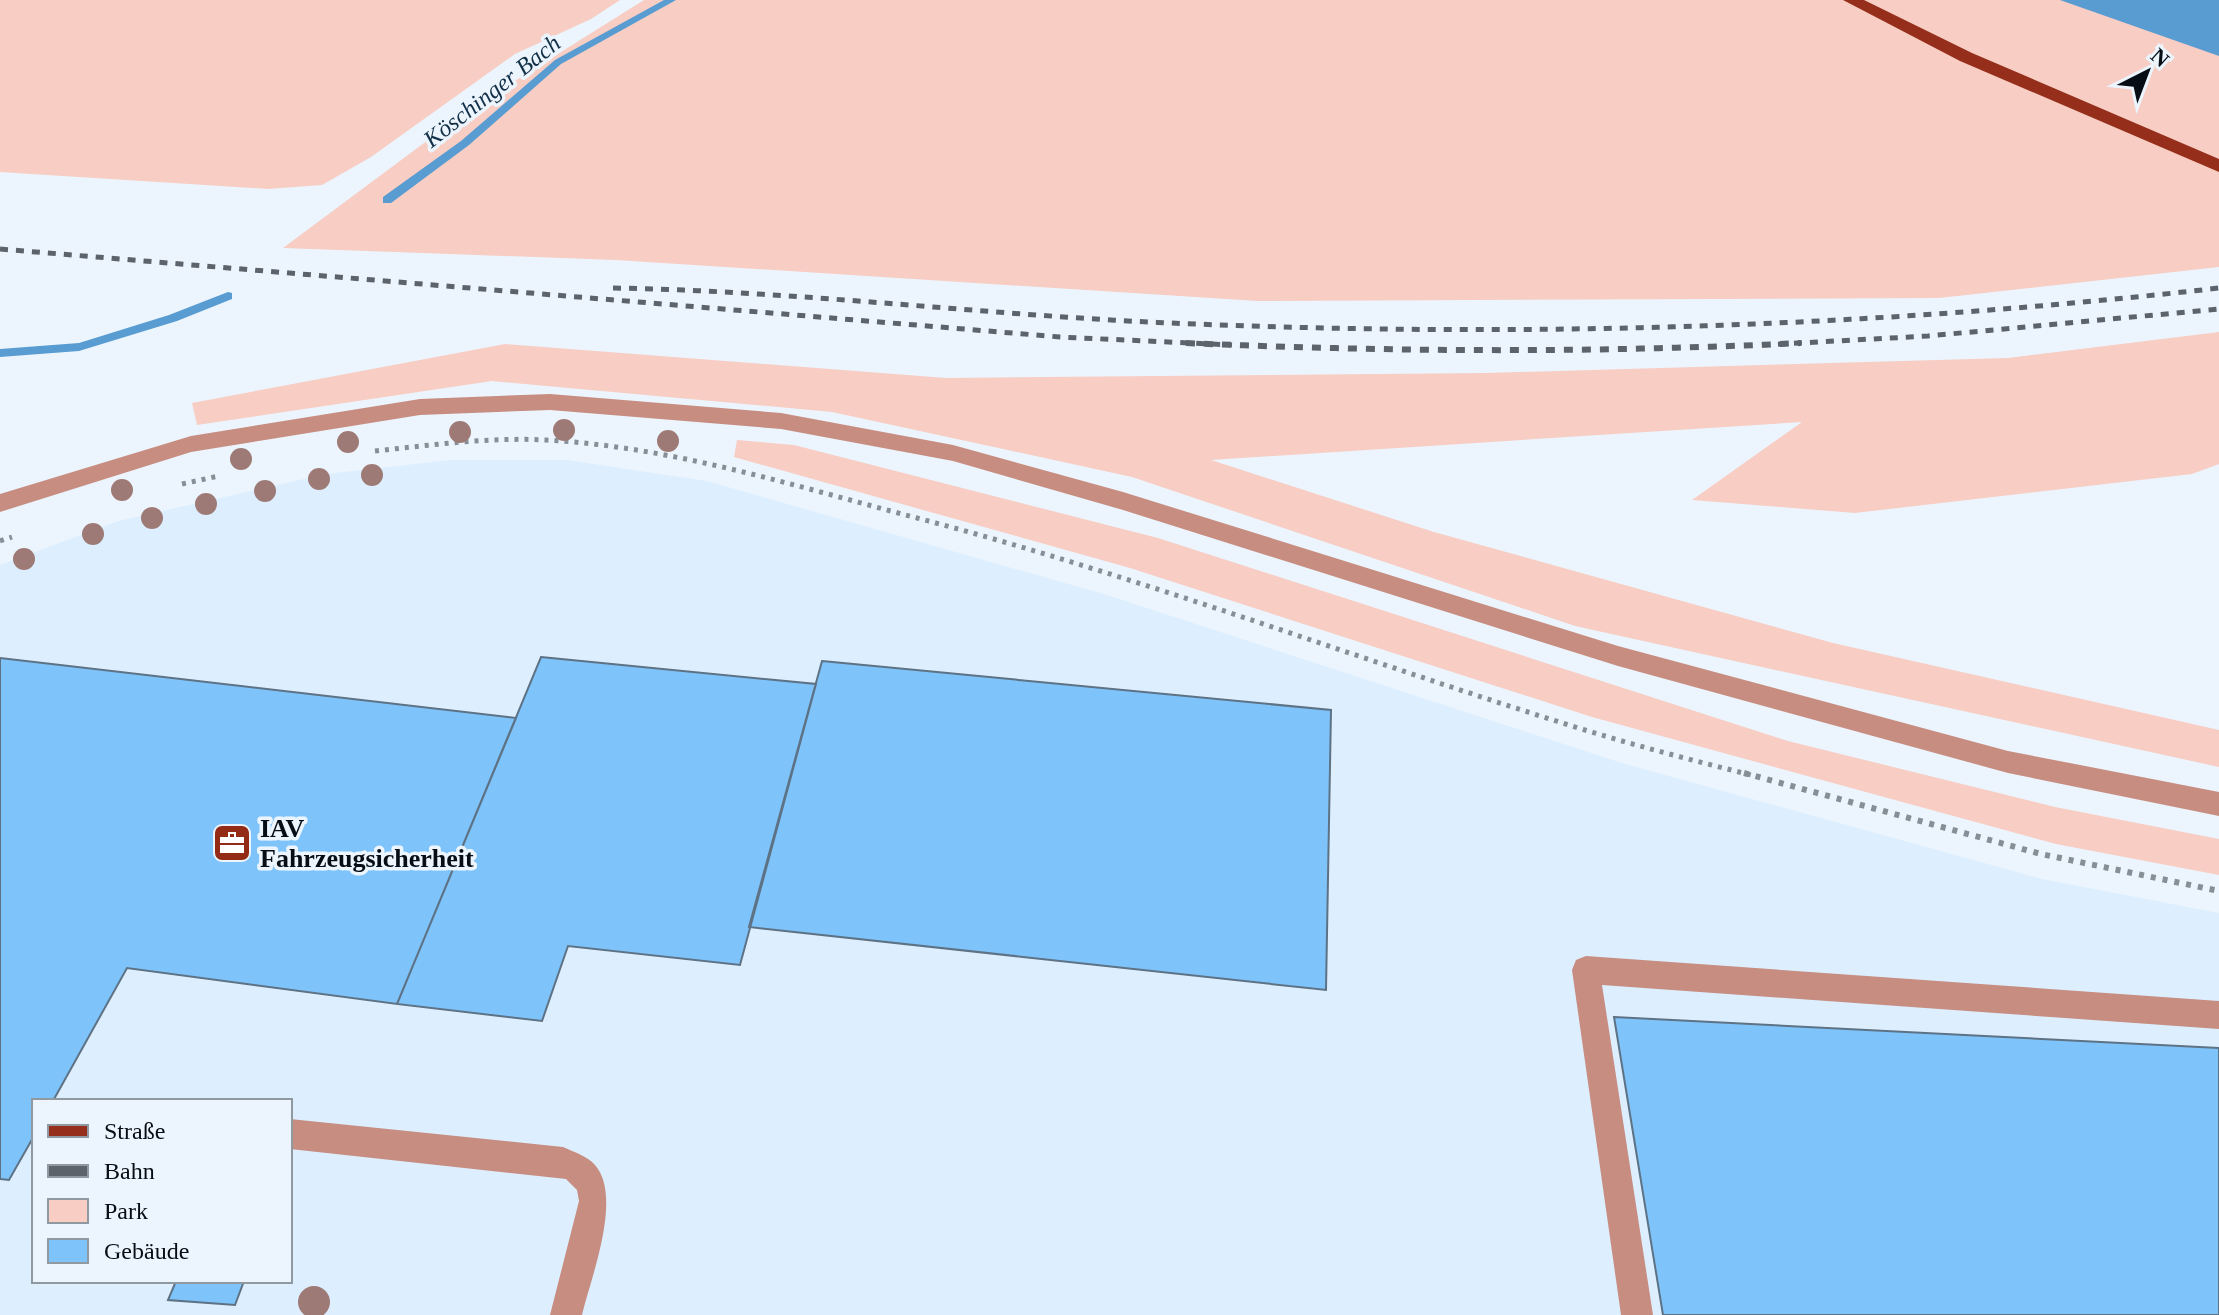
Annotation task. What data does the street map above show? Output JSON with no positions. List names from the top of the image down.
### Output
{
  "water": ["Köschinger Bach"],
  "places": {
    "office": ["IAV Fahrzeugsicherheit"]
  },
  "legend": [
    "Straße",
    "Bahn",
    "Park",
    "Gebäude"
  ],
  "north": "top right"
}
